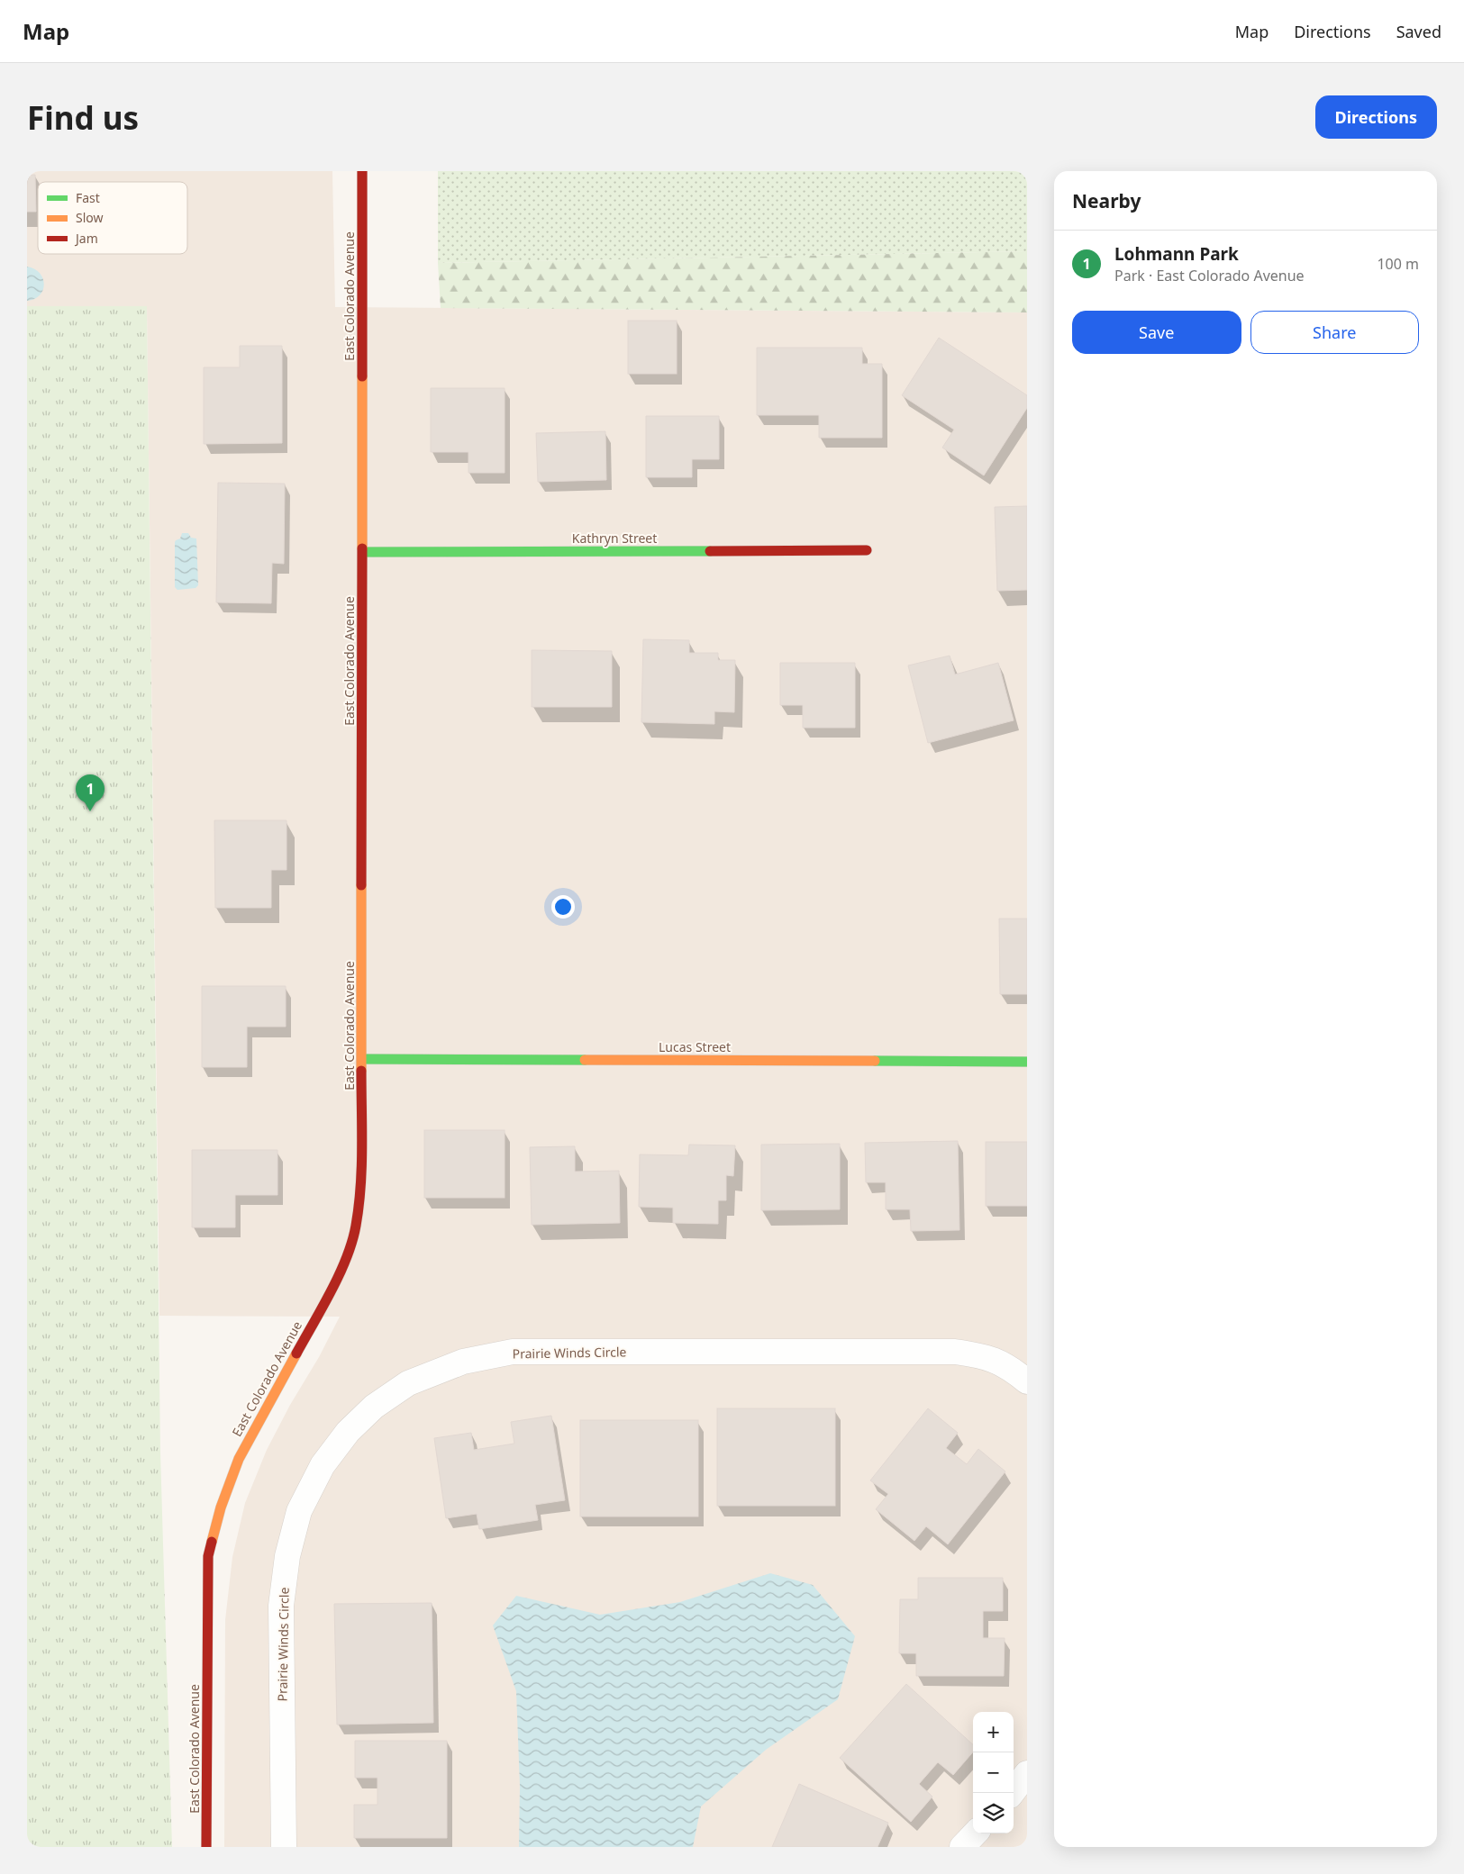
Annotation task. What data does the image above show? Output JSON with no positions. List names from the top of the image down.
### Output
{
  "streets": {
    "street": [
      "East Colorado Avenue",
      "Kathryn Street",
      "Lucas Street",
      "Prairie Winds Circle"
    ]
  },
  "crossings": [
    ["East Colorado Avenue", "Kathryn Street"],
    ["East Colorado Avenue", "Lucas Street"]
  ],
  "legend": ["Fast", "Slow", "Jam"],
  "page": {
    "header": "Map",
    "nav": ["Map", "Directions", "Saved"],
    "buttons": [
      "Directions",
      ["Save", "Share"]
    ],
    "title": "Find us",
    "heading": "Nearby",
    "list": [
      {
        "mark": "1",
        "name": "Lohmann Park",
        "note": "Park · East Colorado Avenue",
        "value": "100 m"
      }
    ],
    "pins": "1",
    "map_buttons": ["+", "−"]
  }
}
